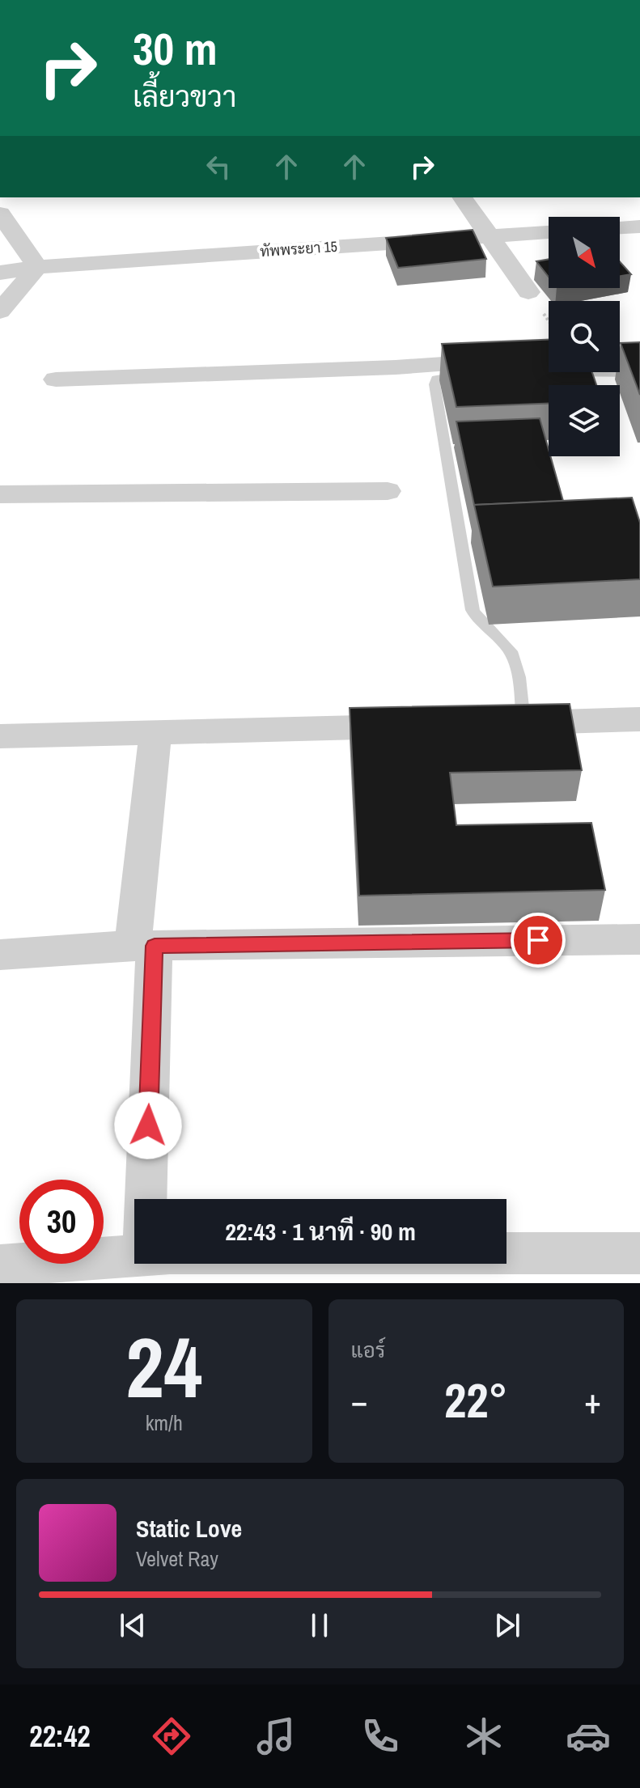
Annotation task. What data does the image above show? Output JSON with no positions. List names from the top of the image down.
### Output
{
  "streets": {
    "street": ["ทัพพระยา 15"]
  },
  "north": "bottom right",
  "page": {
    "turn": ["30 m", "เลี้ยวขวา"],
    "limit": "30",
    "trip": "22:43 · 1 นาที · 90 m",
    "tile": [
      ["24", "km/h"],
      "แอร์"
    ],
    "heat": ["−", "22°", "+"],
    "song": ["Static Love", "Velvet Ray"],
    "tabs": "22:42"
  }
}
